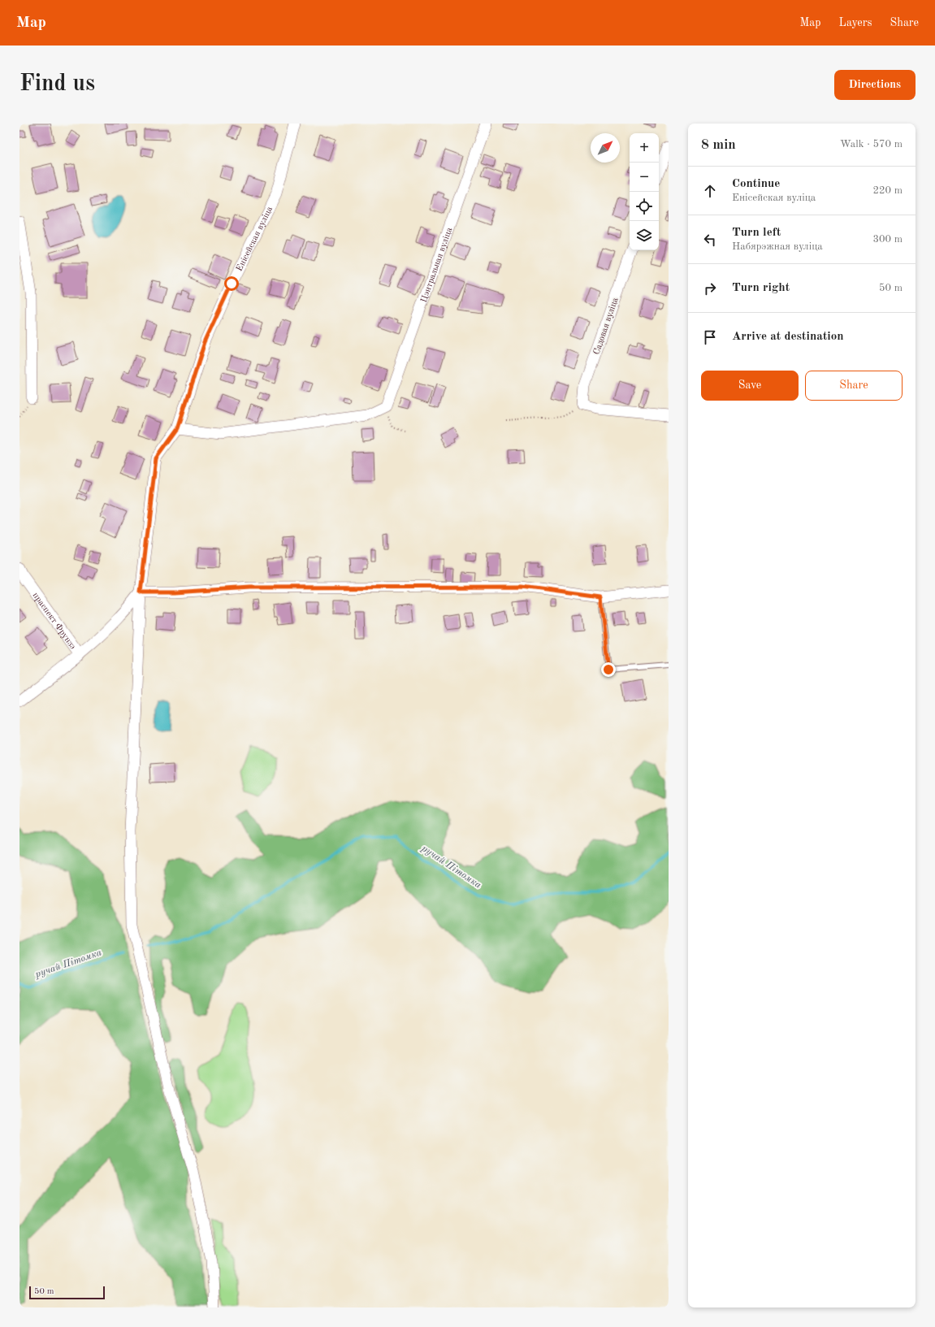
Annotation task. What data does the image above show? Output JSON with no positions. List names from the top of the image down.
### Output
{
  "streets": {
    "street": [
      "Енісейская вуліца",
      "Цэнтральная вуліца",
      "Садовая вуліца",
      "праспект Фрунзэ"
    ]
  },
  "water": ["ручай Пітомка"],
  "scale_bar": "50 m",
  "north": "top right",
  "page": {
    "header": "Map",
    "nav": ["Map", "Layers", "Share"],
    "buttons": [
      "Directions",
      ["Save", "Share"]
    ],
    "title": "Find us",
    "heading": ["8 min", "Walk · 570 m"],
    "map_buttons": ["+", "−"],
    "list": [
      ["Continue", "Енісейская вуліца", "220 m"],
      ["Turn left", "Набярэжная вуліца", "300 m"],
      ["Turn right", "50 m"],
      "Arrive at destination"
    ],
    "scale": "50 m"
  }
}
